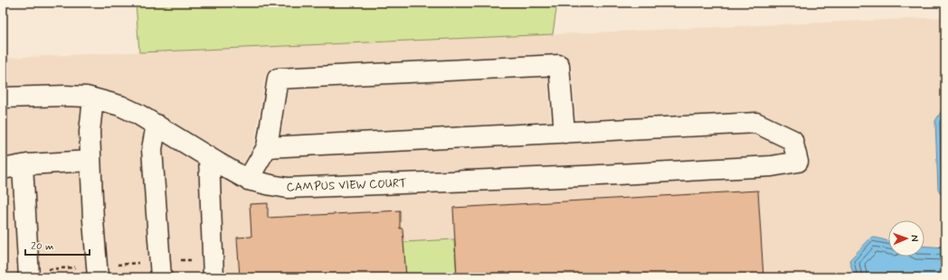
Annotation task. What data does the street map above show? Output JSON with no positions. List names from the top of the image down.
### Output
{
  "streets": {
    "street": ["CAMPUS VIEW COURT"]
  },
  "scale_bar": "20 m",
  "north": "right"
}
